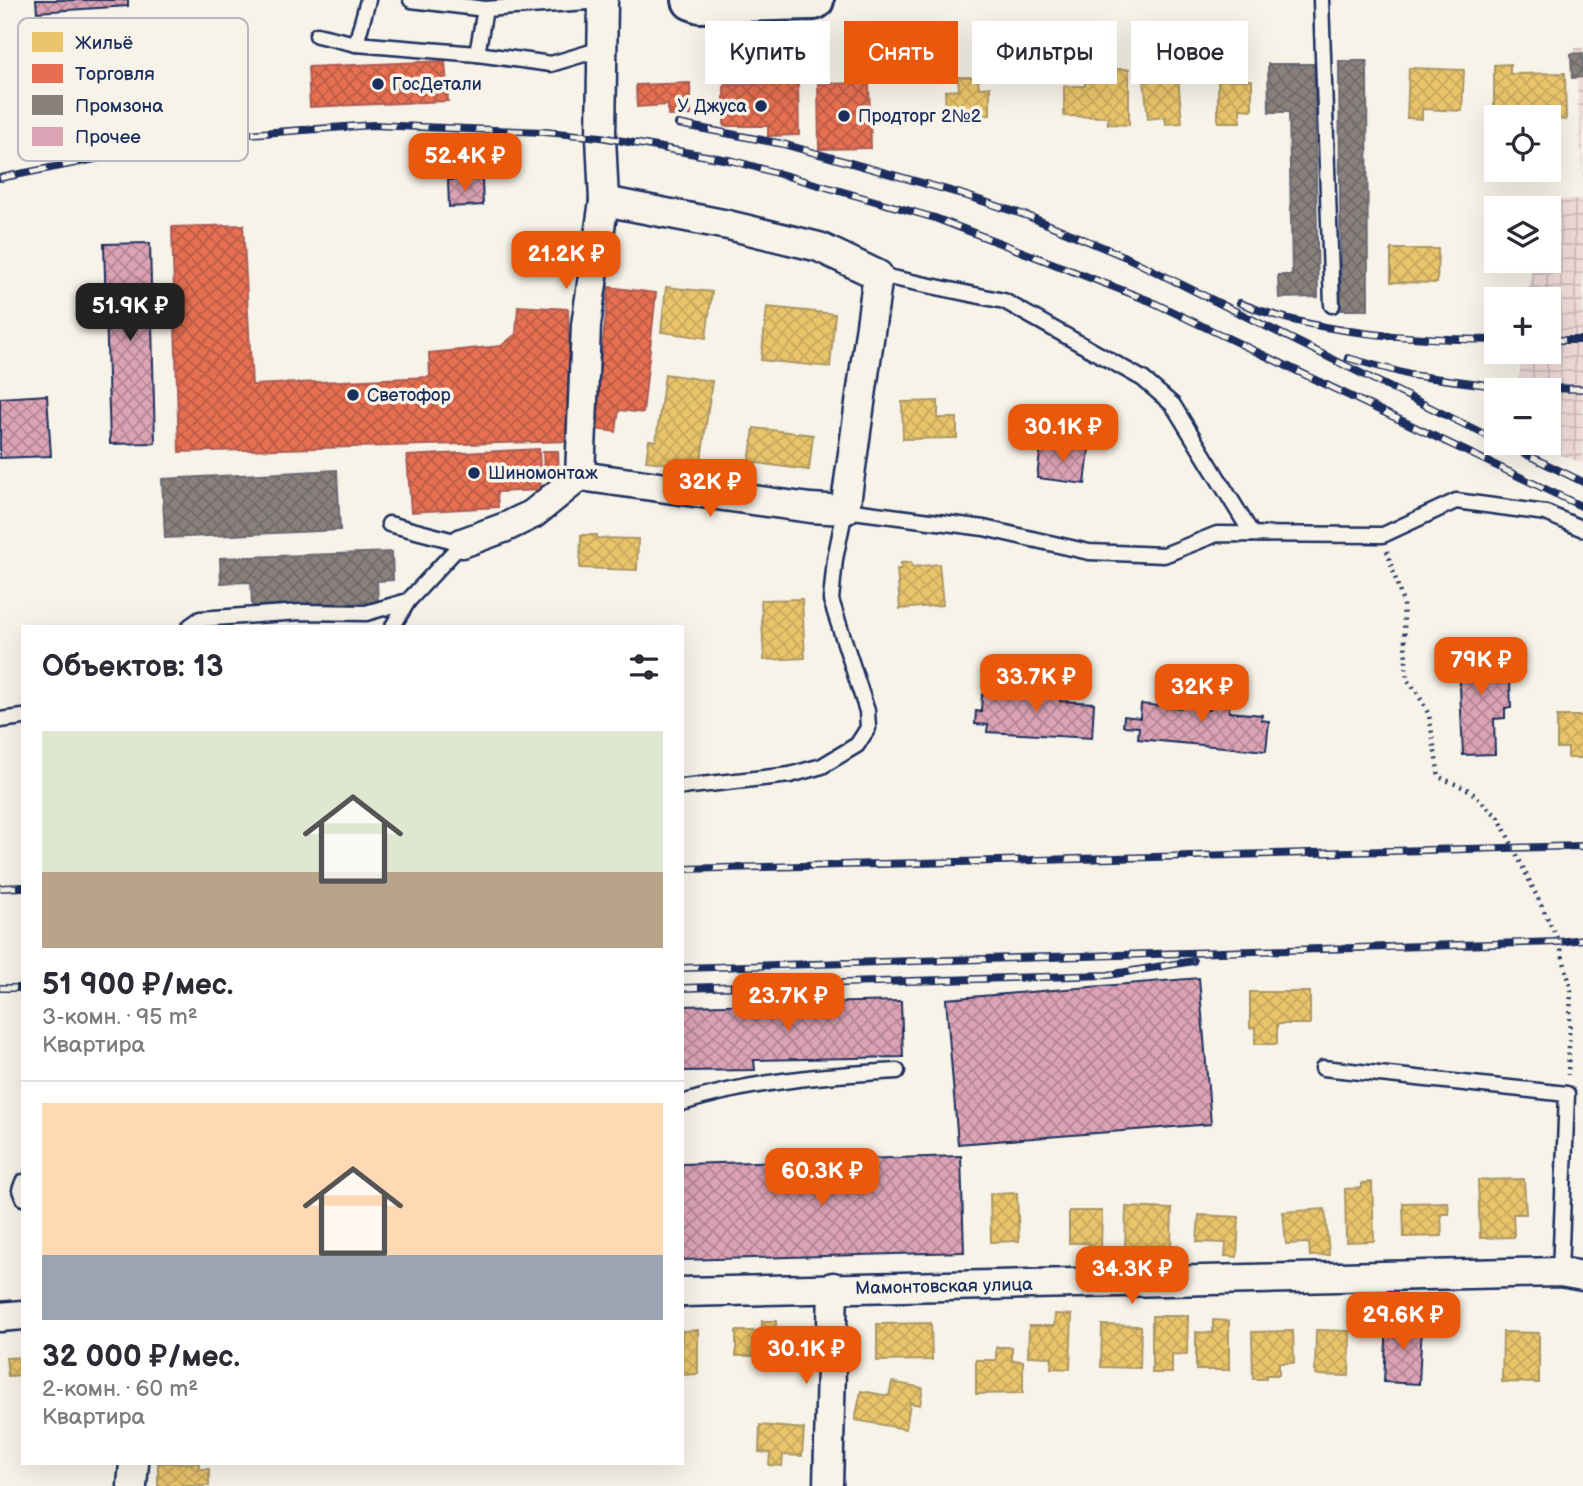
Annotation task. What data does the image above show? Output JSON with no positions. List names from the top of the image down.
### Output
{
  "streets": {
    "street": ["Мамонтовская улица"]
  },
  "places": [
    "ГосДетали",
    "У Джуса",
    "Продторг 2№2",
    "Светофор",
    "Шиномонтаж"
  ],
  "legend": [
    "Жильё",
    "Торговля",
    "Промзона",
    "Прочее"
  ],
  "page": {
    "chip": [
      "Купить",
      "Снять",
      "Фильтры",
      "Новое"
    ],
    "map_buttons": ["+", "−"],
    "price": [
      "52.4K ₽",
      "21.2K ₽",
      "51.9K ₽",
      "30.1K ₽",
      "32K ₽",
      "79K ₽",
      "33.7K ₽",
      "32K ₽",
      "23.7K ₽",
      "60.3K ₽",
      "34.3K ₽",
      "29.6K ₽",
      "30.1K ₽"
    ],
    "heading": "Объектов: 13",
    "list": [
      {
        "name": "51 900 ₽/мес.",
        "note": "3-комн. · 95 m² · Квартира"
      },
      {
        "name": "32 000 ₽/мес.",
        "note": "2-комн. · 60 m² · Квартира"
      }
    ]
  }
}
